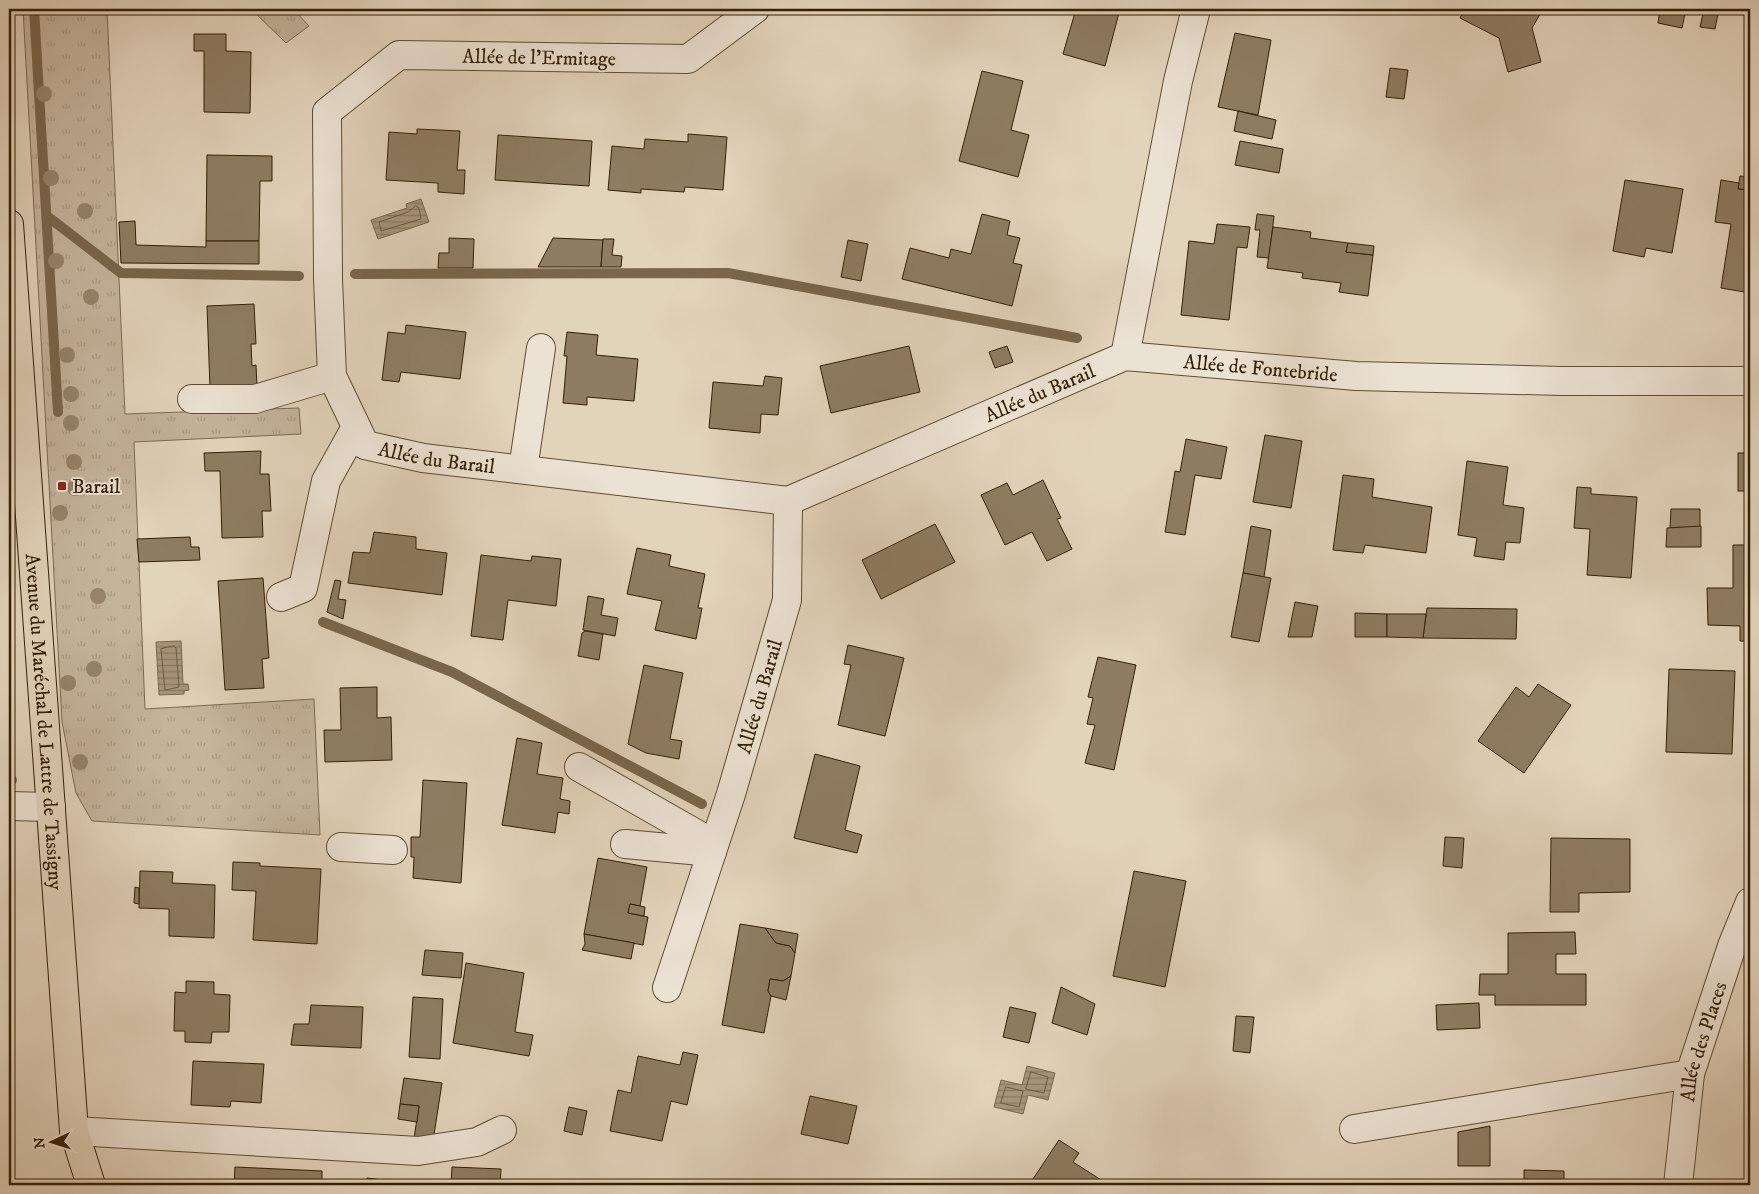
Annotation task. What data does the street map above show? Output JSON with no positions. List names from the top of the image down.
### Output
{
  "streets": {
    "main road": ["Avenue du Maréchal de Lattre de Tassigny"],
    "street": [
      "Allée de l'Ermitage",
      "Allée de Fontebride",
      "Allée du Barail",
      "Allée des Places"
    ]
  },
  "crossings": [
    ["Allée de l'Ermitage", "Allée du Barail"],
    ["Allée de Fontebride", "Allée du Barail"]
  ],
  "places": {
    "transit": ["Barail"]
  },
  "north": "left"
}
